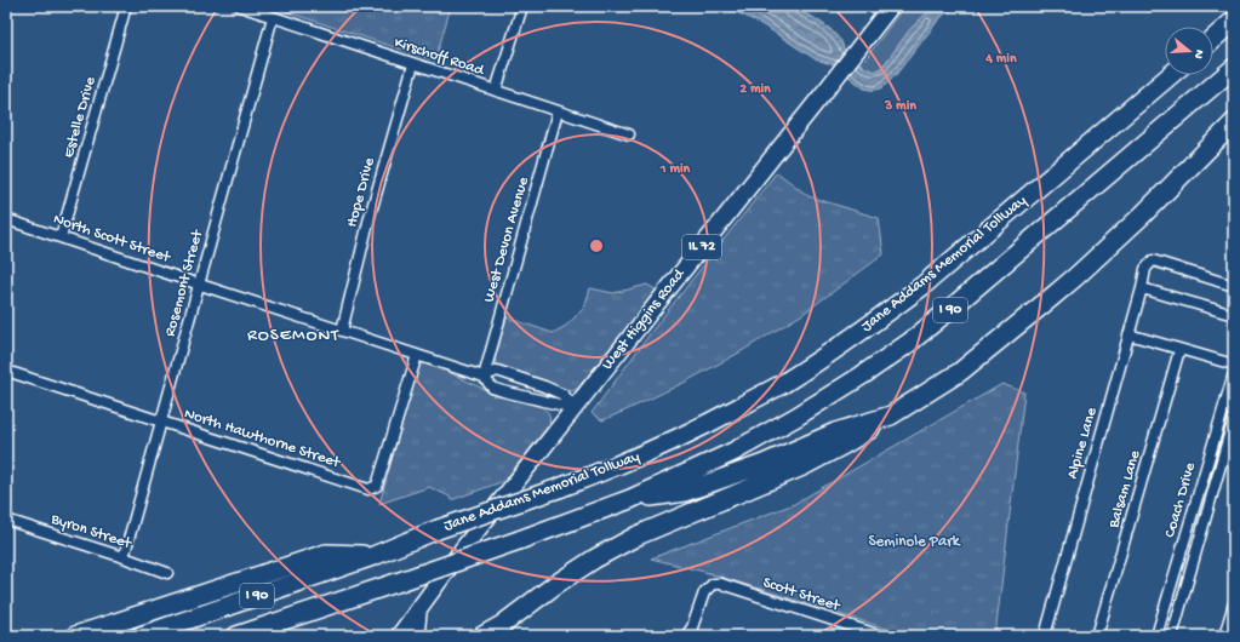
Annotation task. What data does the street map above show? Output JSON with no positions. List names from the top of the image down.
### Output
{
  "streets": {
    "highway": ["Jane Addams Memorial Tollway", "I 90"],
    "main road": ["IL 72", "West Higgins Road"],
    "street": [
      "Kirschoff Road",
      "Estelle Drive",
      "Hope Drive",
      "North Scott Street",
      "West Devon Avenue",
      "Rosemont Street",
      "North Hawthorne Street",
      "Alpine Lane",
      "Balsam Lane",
      "Coach Drive",
      "Byron Street",
      "Scott Street"
    ]
  },
  "crossings": [
    ["Kirschoff Road", "Hope Drive"],
    ["Kirschoff Road", "West Devon Avenue"],
    ["Kirschoff Road", "Rosemont Street"],
    ["Estelle Drive", "North Scott Street"],
    ["Hope Drive", "North Scott Street"],
    ["North Scott Street", "West Devon Avenue"],
    ["North Scott Street", "Rosemont Street"],
    ["North Scott Street", "West Higgins Road"],
    ["North Scott Street", "North Hawthorne Street"],
    ["Rosemont Street", "North Hawthorne Street"],
    ["Rosemont Street", "Byron Street"]
  ],
  "districts": ["ROSEMONT"],
  "parks": ["Seminole Park"],
  "north": "right",
  "rings": [
    "4 min",
    "2 min",
    "3 min",
    "1 min"
  ]
}
